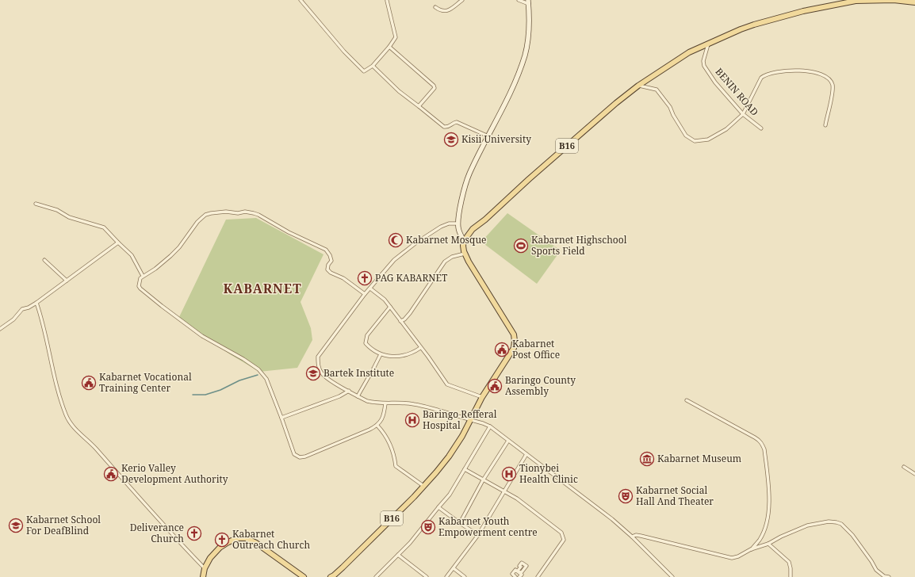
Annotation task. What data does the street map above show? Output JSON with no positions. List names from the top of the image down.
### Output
{
  "streets": {
    "main road": ["B16"],
    "street": ["BENIN ROAD"]
  },
  "crossings": [
    ["BENIN ROAD", "B16"]
  ],
  "districts": ["KABARNET"],
  "places": {
    "school or university": ["Kisii University", "Bartek Institute", "Kabarnet School For DeafBlind"],
    "mosque": ["Kabarnet Mosque"],
    "sports": ["Kabarnet Highschool Sports Field"],
    "church": ["PAG KABARNET", "Deliverance Church", "Kabarnet Outreach Church"],
    "public building": [
      "Kabarnet Post Office",
      "Kabarnet Vocational Training Center",
      "Baringo County Assembly",
      "Kerio Valley Development Authority"
    ],
    "hospital": ["Baringo Refferal Hospital", "Tionybei Health Clinic"],
    "museum": ["Kabarnet Museum"],
    "theatre": ["Kabarnet Social Hall And Theater", "Kabarnet Youth Empowerment centre"]
  }
}
